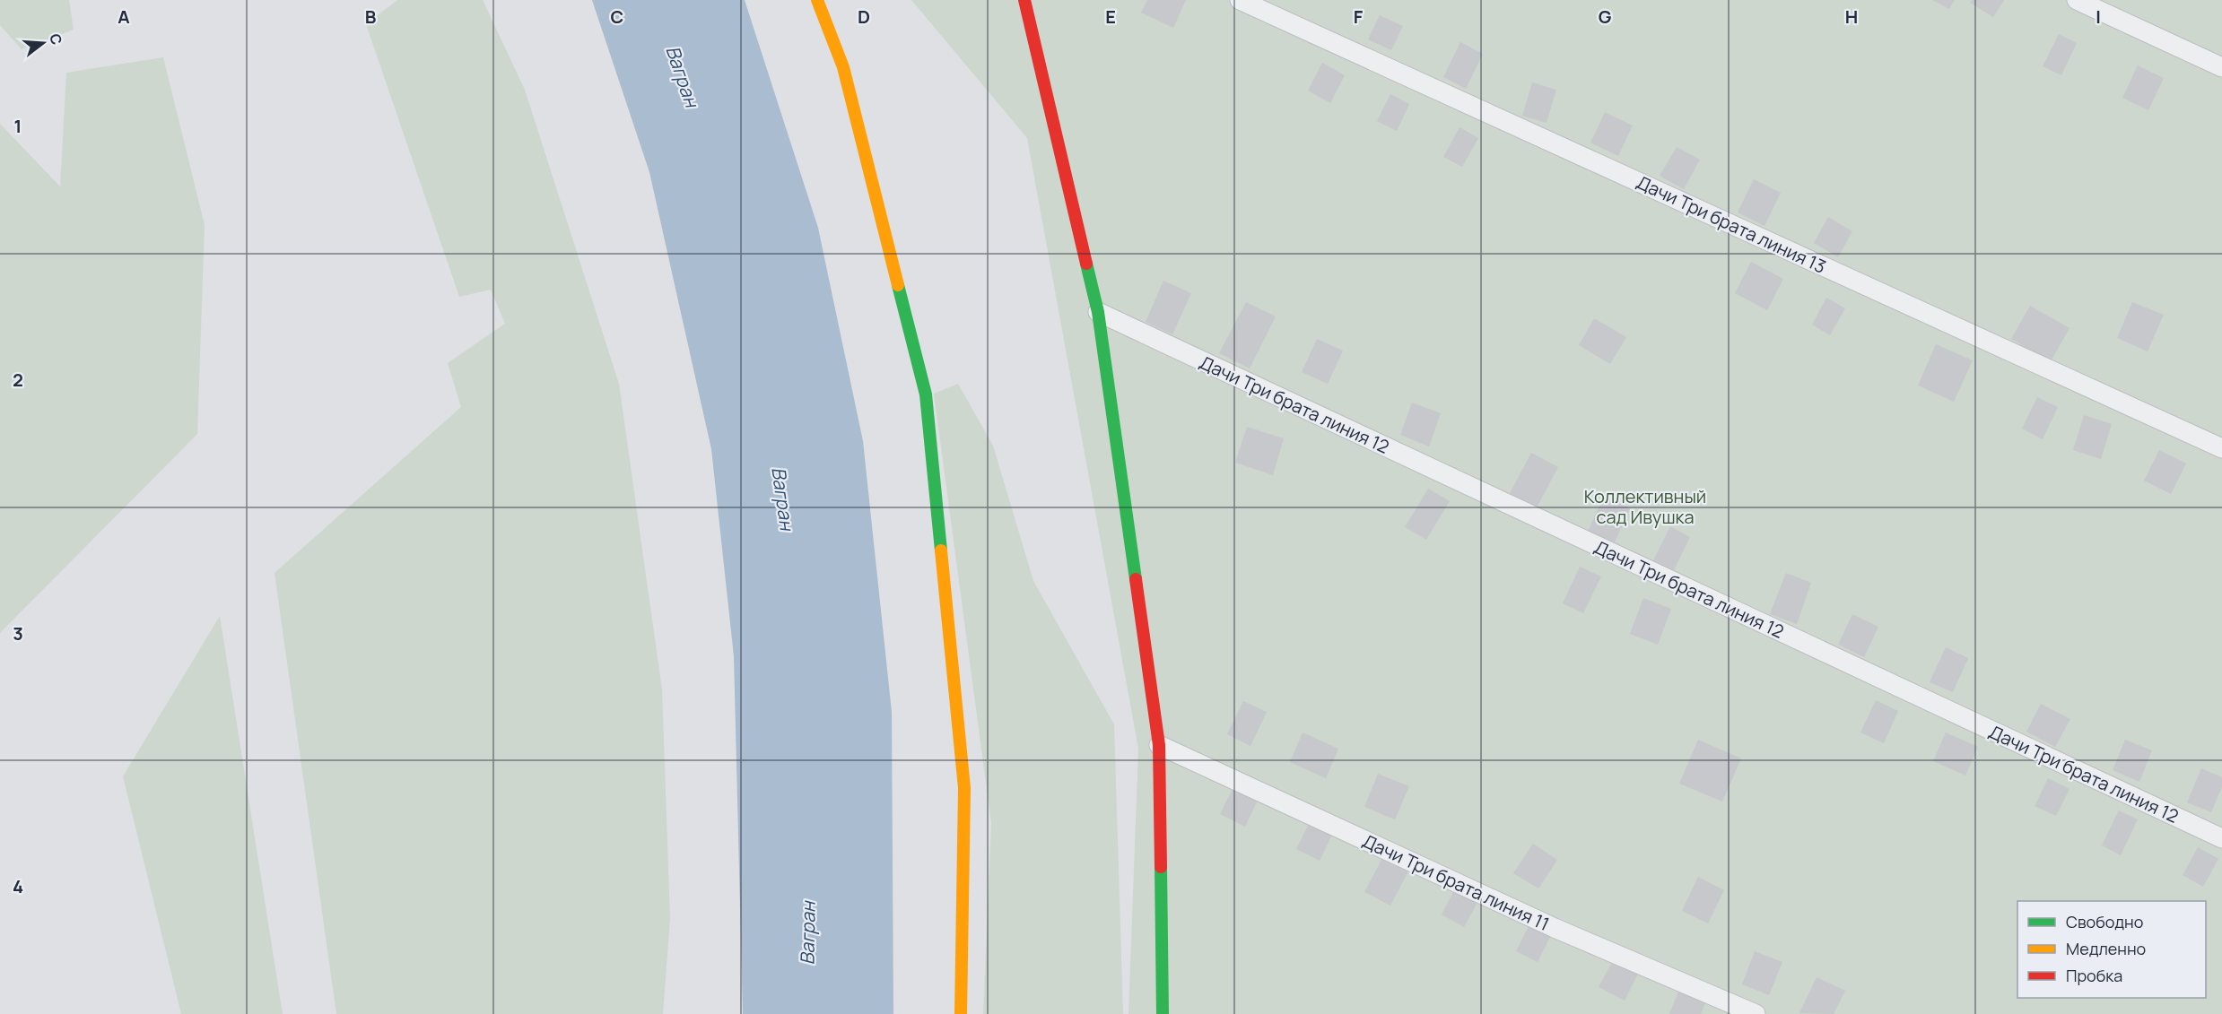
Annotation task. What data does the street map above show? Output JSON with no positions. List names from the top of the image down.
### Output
{
  "streets": {
    "lane": ["Дачи Три брата линия 13", "Дачи Три брата линия 12", "Дачи Три брата линия 11"]
  },
  "water": ["Вагран"],
  "parks": ["Коллективный сад Ивушка"],
  "legend": ["Свободно", "Медленно", "Пробка"],
  "north": "right",
  "grid": {
    "columns": [
      "A",
      "B",
      "C",
      "D",
      "E",
      "F",
      "G",
      "H",
      "I"
    ],
    "rows": [
      "1",
      "2",
      "3",
      "4"
    ]
  }
}
